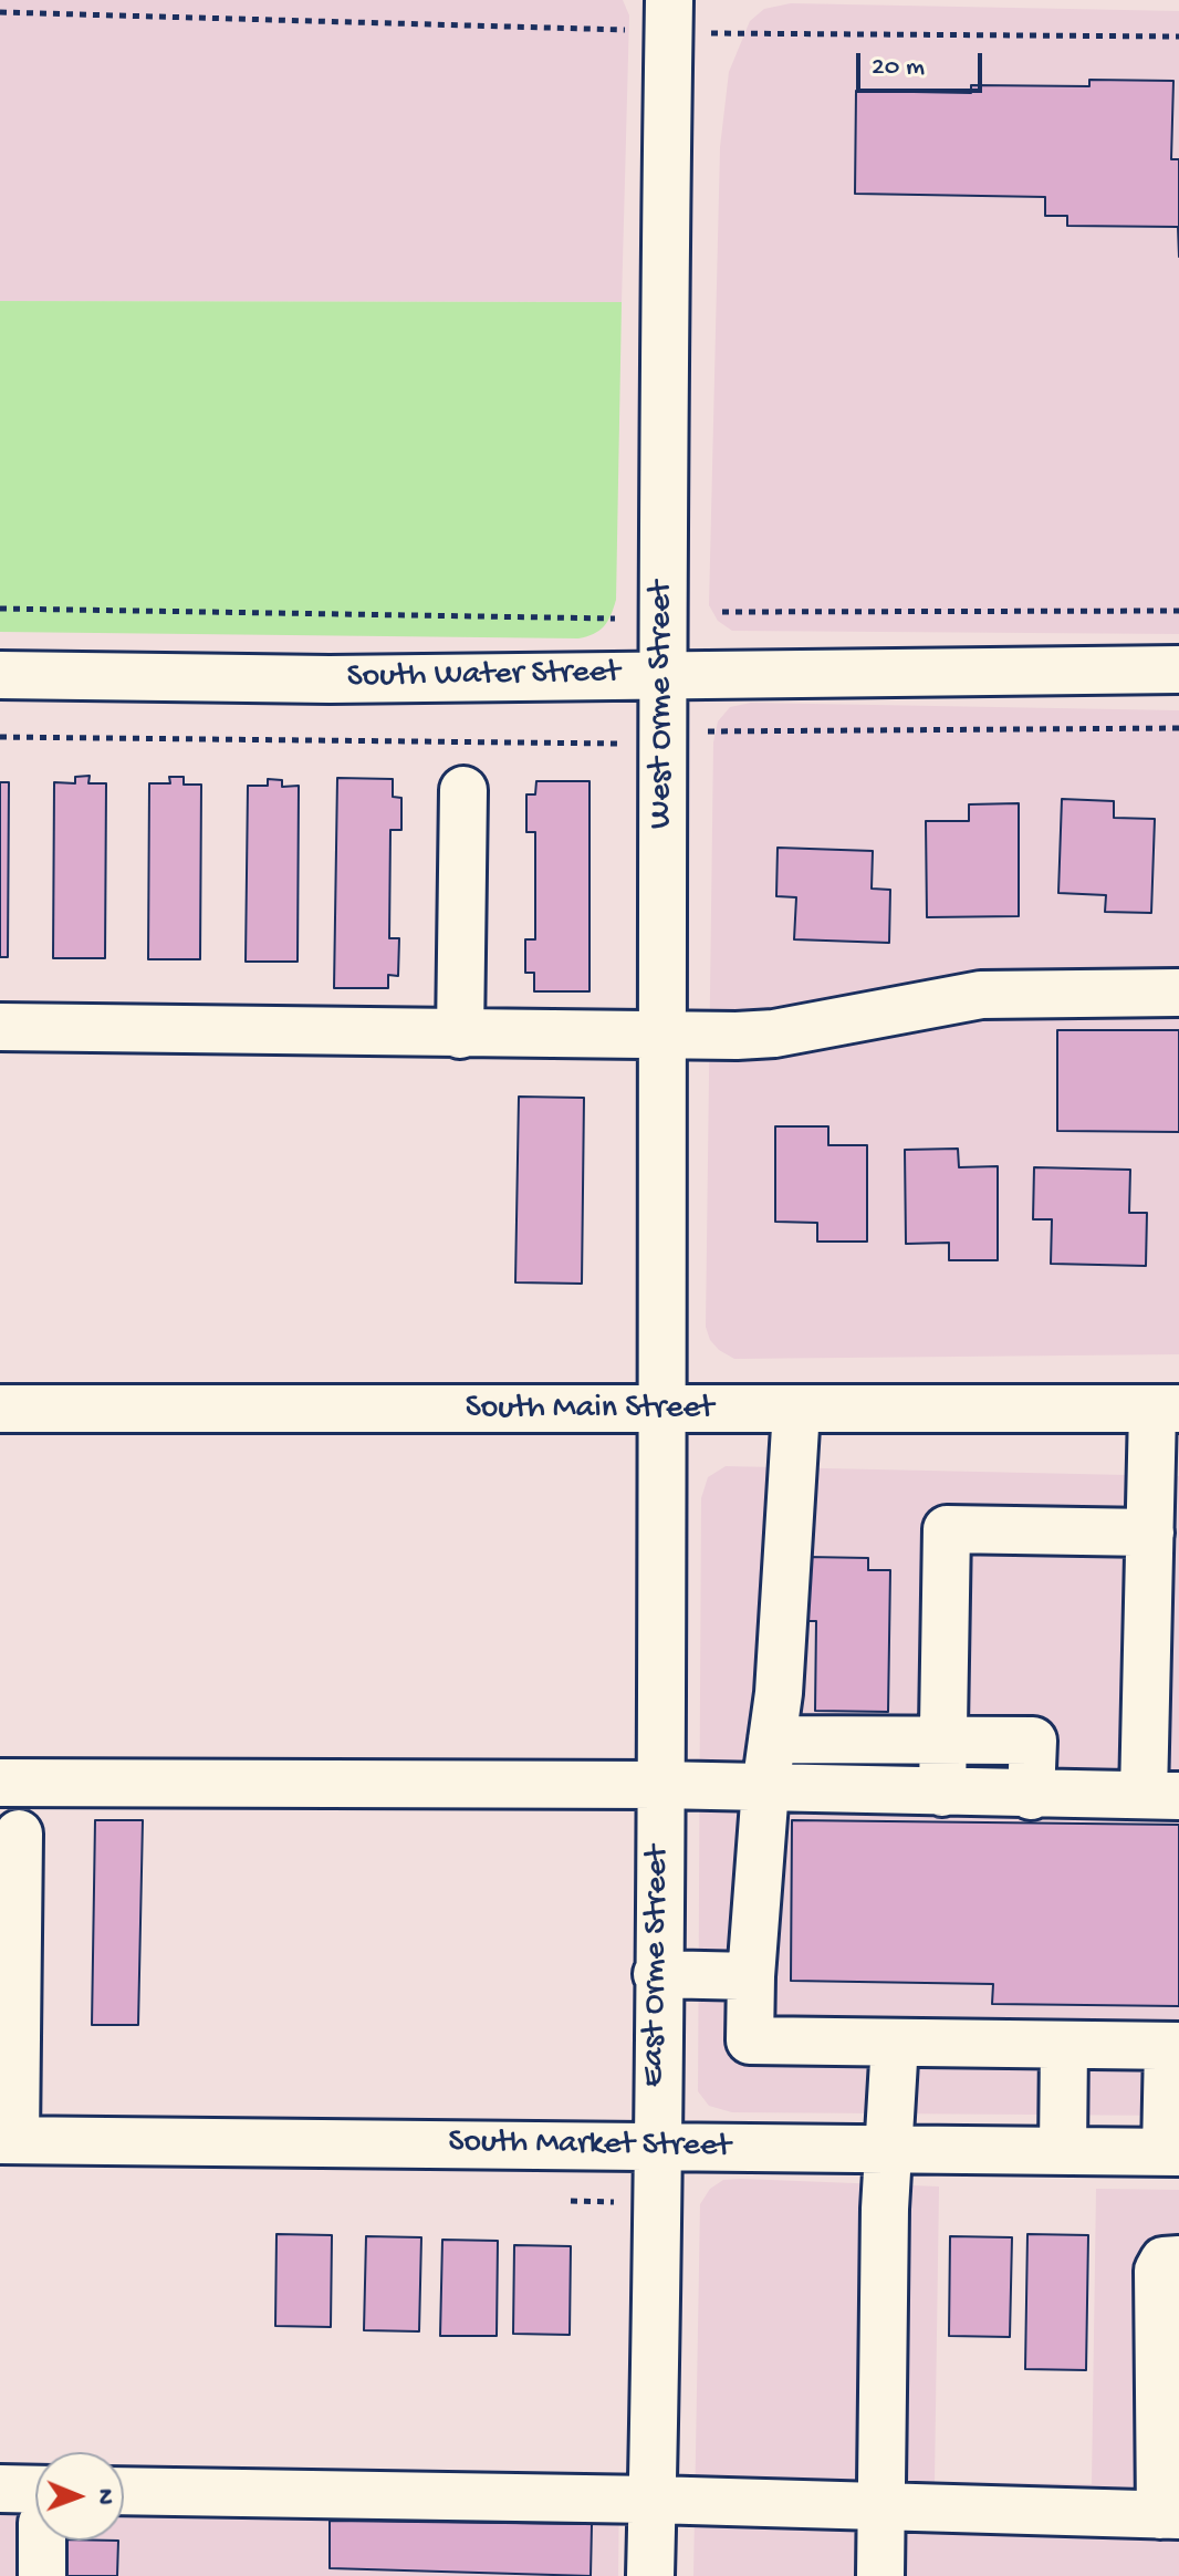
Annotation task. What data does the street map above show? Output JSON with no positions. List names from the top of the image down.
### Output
{
  "streets": {
    "street": [
      "South Water Street",
      "West Orme Street",
      "South Main Street",
      "East Orme Street",
      "South Market Street"
    ]
  },
  "crossings": [
    ["South Water Street", "West Orme Street"],
    ["West Orme Street", "South Main Street"],
    ["West Orme Street", "East Orme Street"],
    ["South Main Street", "East Orme Street"],
    ["East Orme Street", "South Market Street"]
  ],
  "scale_bar": "20 m",
  "north": "right"
}
